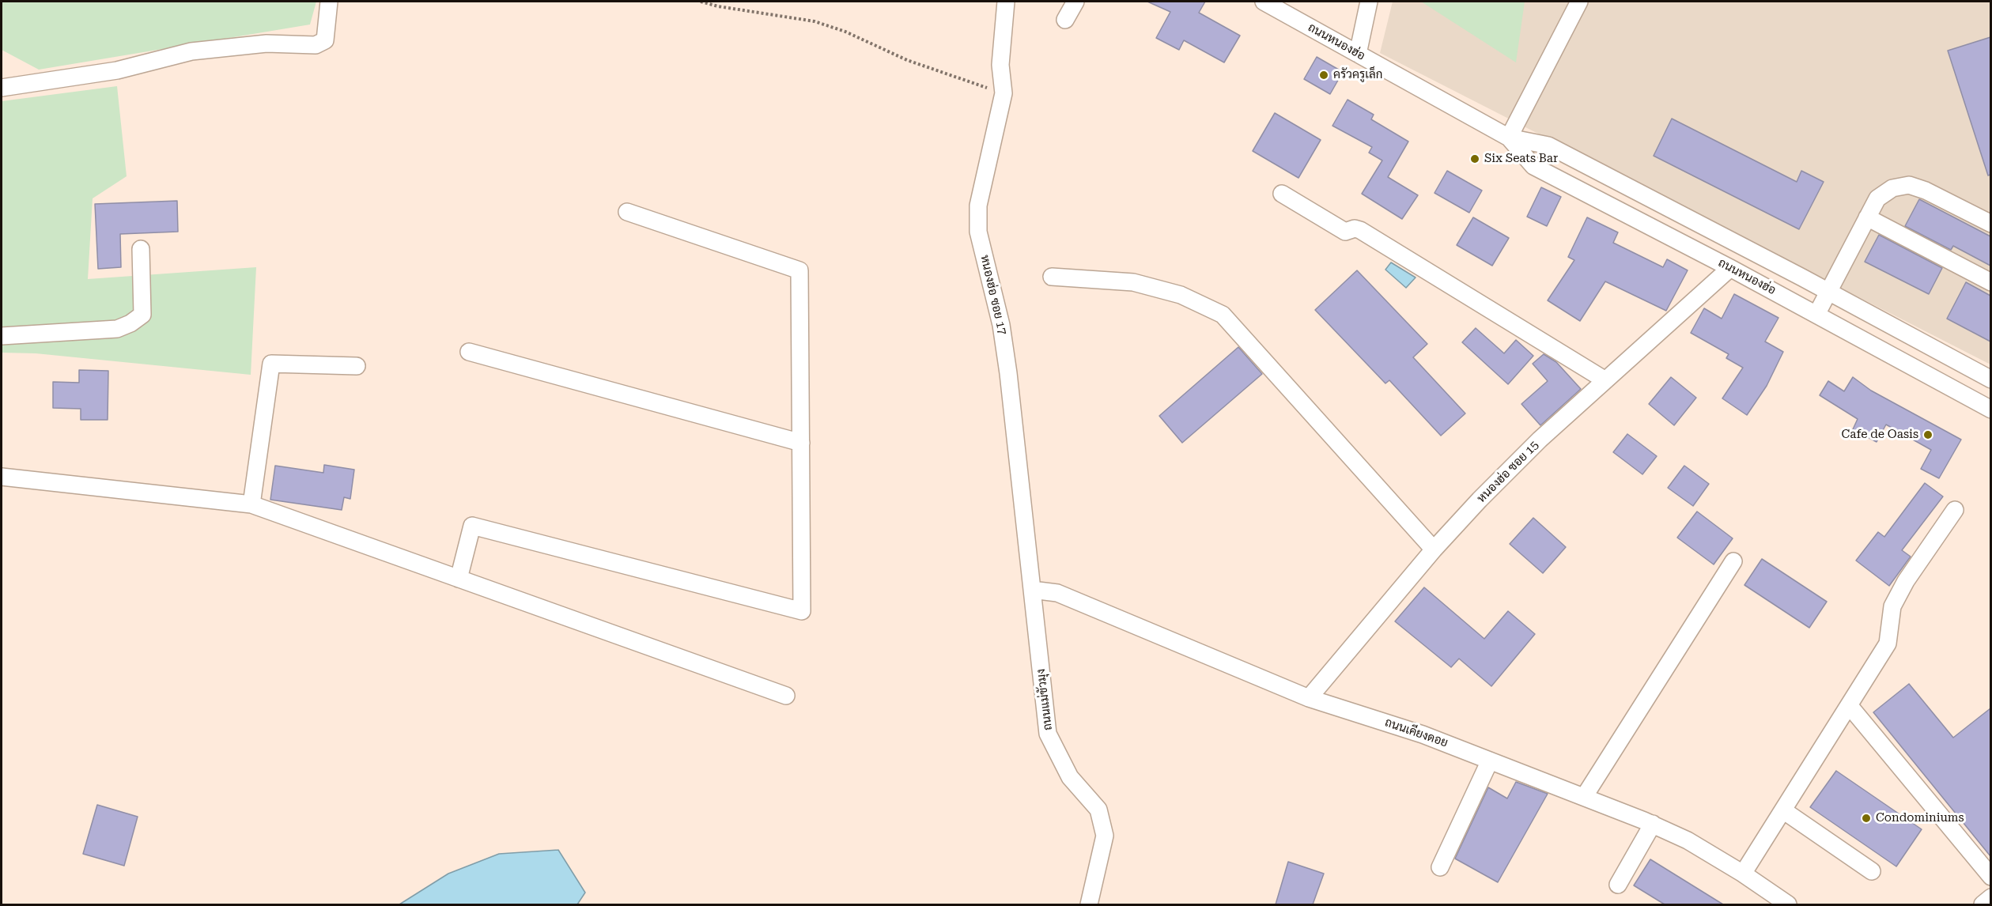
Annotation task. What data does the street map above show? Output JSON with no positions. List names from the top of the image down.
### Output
{
  "streets": {
    "street": [
      "ถนนหนองฮ่อ",
      "หนองฮ่อ ซอย 17",
      "หนองฮ่อ ซอย 15",
      "ถนนแม่ขัวมุง",
      "ถนนเคียงดอย"
    ]
  },
  "crossings": [
    ["ถนนหนองฮ่อ", "หนองฮ่อ ซอย 15"],
    ["หนองฮ่อ ซอย 17", "ถนนแม่ขัวมุง"],
    ["หนองฮ่อ ซอย 17", "ถนนเคียงดอย"],
    ["หนองฮ่อ ซอย 15", "ถนนเคียงดอย"],
    ["ถนนแม่ขัวมุง", "ถนนเคียงดอย"]
  ],
  "places": [
    "ครัวครูเล็ก",
    "Six Seats Bar",
    "Cafe de Oasis",
    "Condominiums"
  ]
}
